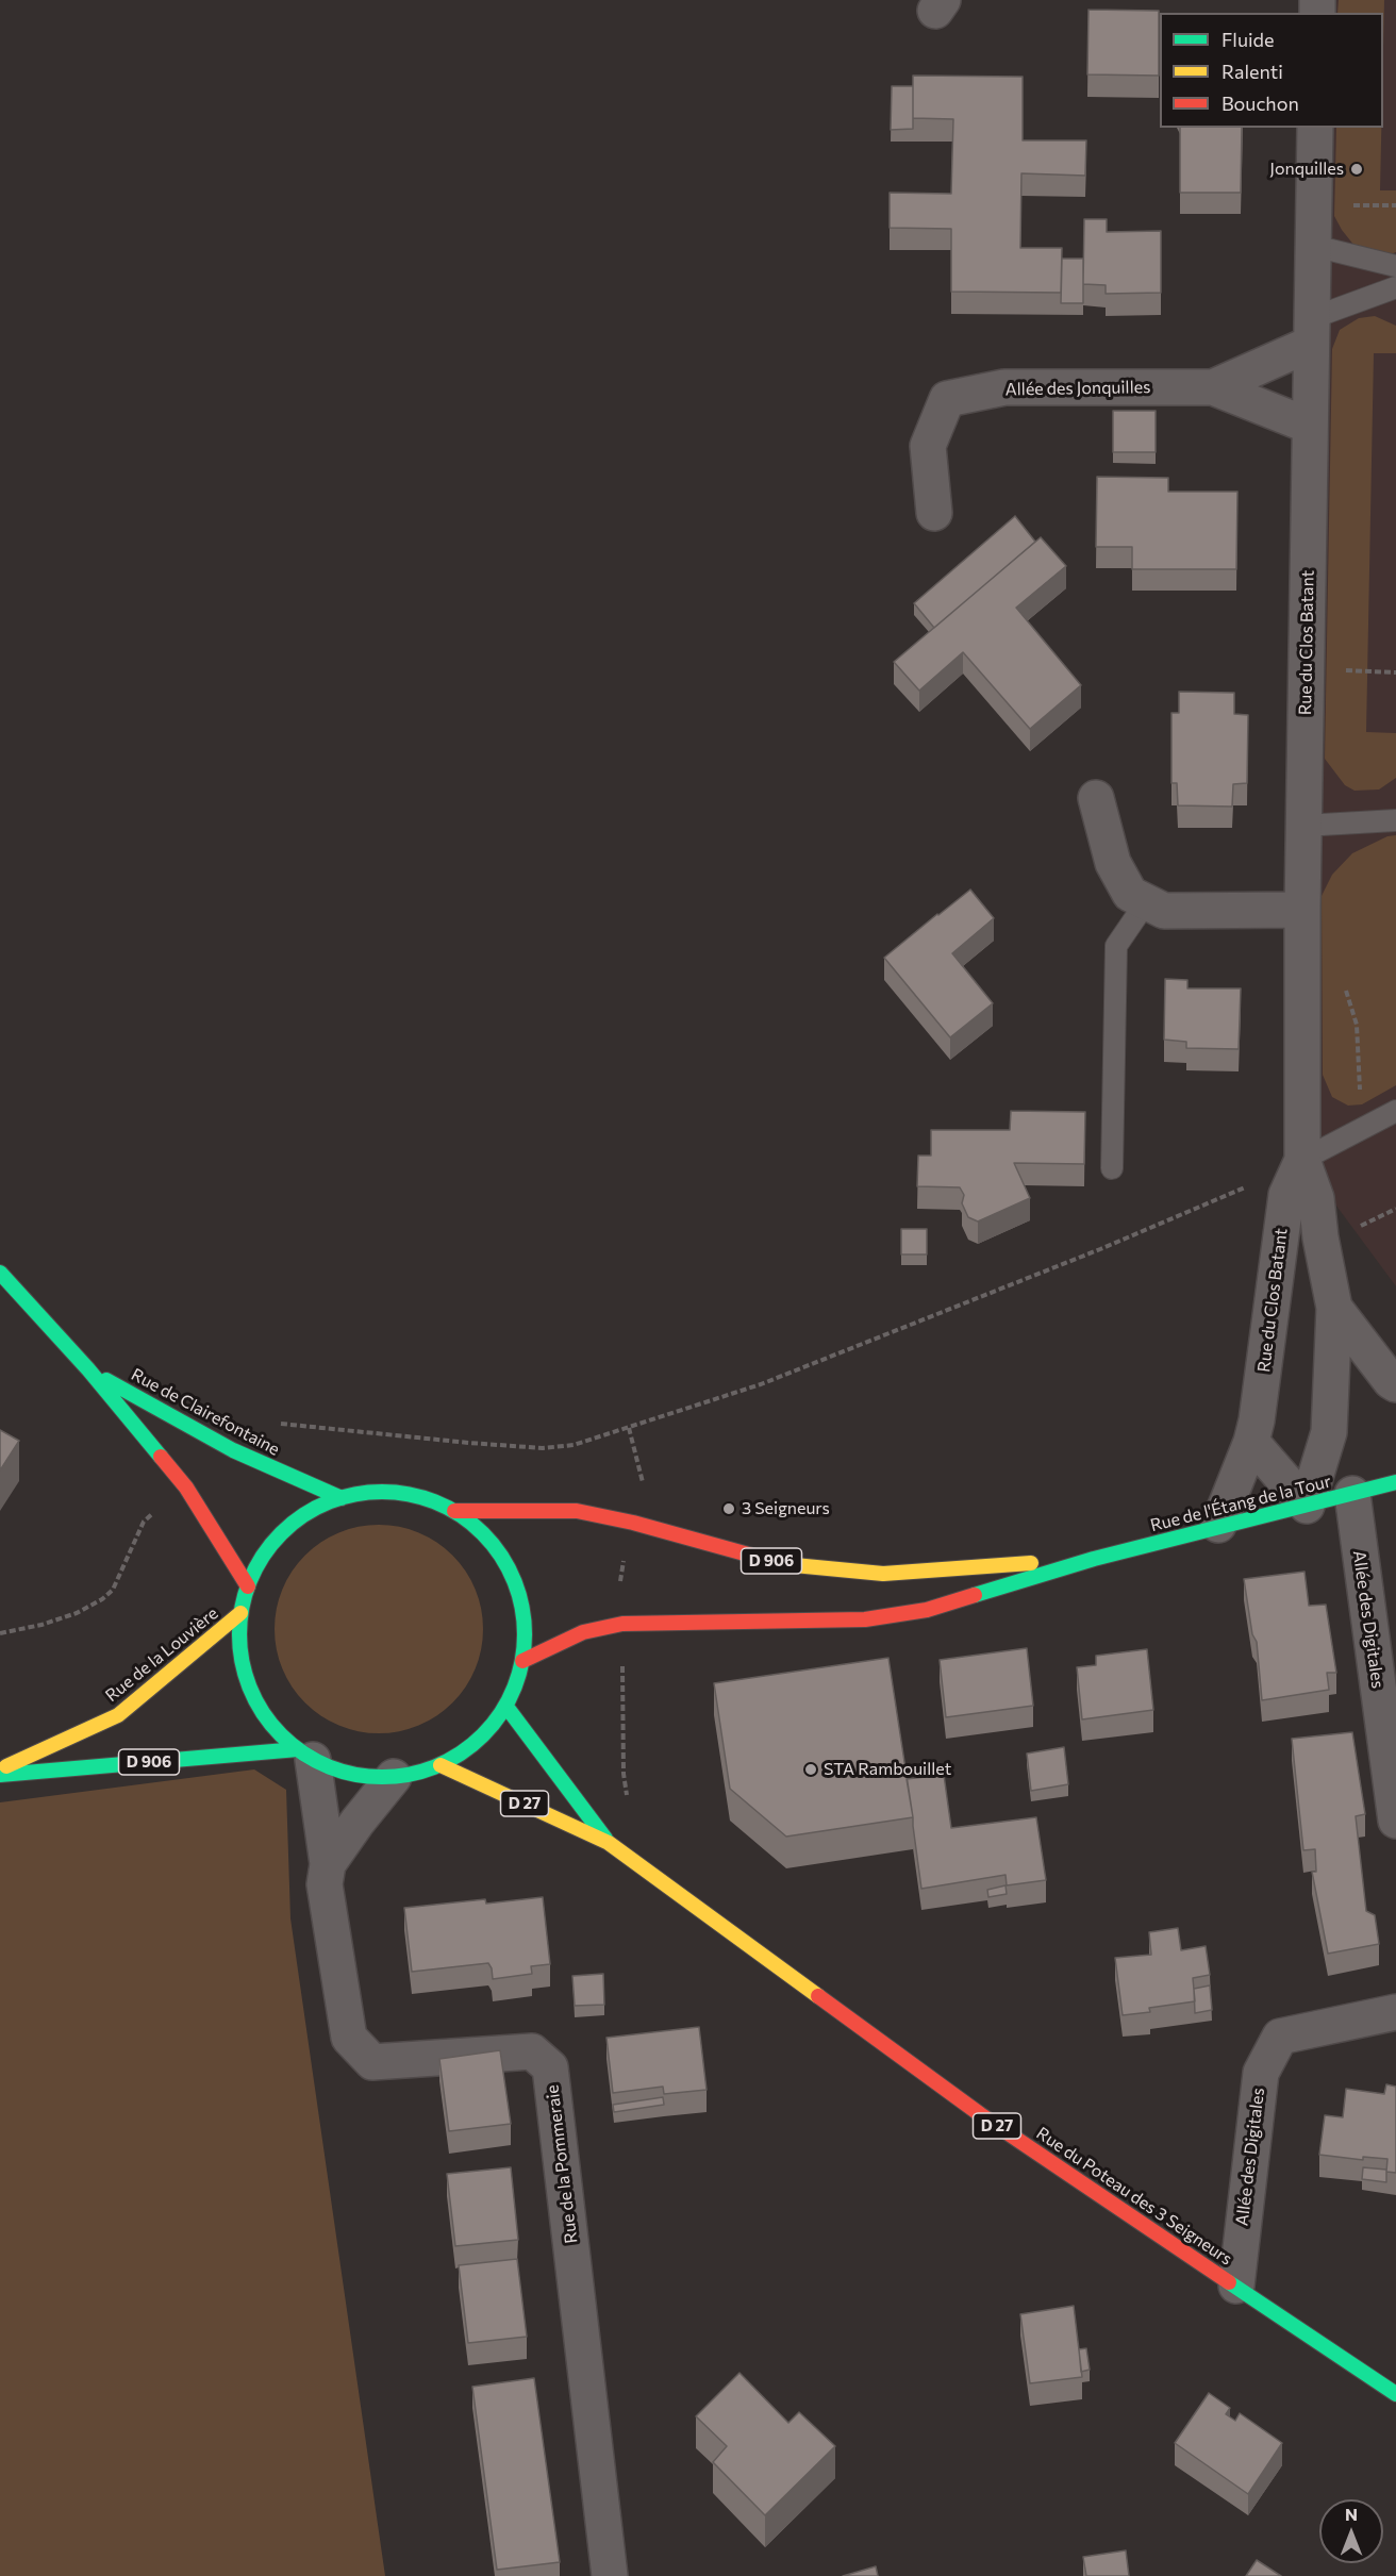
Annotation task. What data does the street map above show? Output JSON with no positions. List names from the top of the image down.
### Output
{
  "streets": {
    "main road": [
      "Rue de Clairefontaine",
      "Rue de l'Étang de la Tour",
      "D 906",
      "Rue de la Louvière",
      "D 27",
      "Rue du Poteau des 3 Seigneurs"
    ],
    "street": [
      "Allée des Jonquilles",
      "Rue du Clos Batant",
      "Allée des Digitales",
      "Rue de la Pommeraie"
    ]
  },
  "crossings": [
    ["Allée des Jonquilles", "Rue du Clos Batant"],
    ["Rue du Clos Batant", "Rue de l'Étang de la Tour"],
    ["Rue de l'Étang de la Tour", "D 906"],
    ["Rue de l'Étang de la Tour", "Allée des Digitales"],
    ["Allée des Digitales", "Rue du Poteau des 3 Seigneurs"]
  ],
  "places": ["Jonquilles", "3 Seigneurs", "STA Rambouillet"],
  "legend": ["Fluide", "Ralenti", "Bouchon"],
  "north": "top"
}
